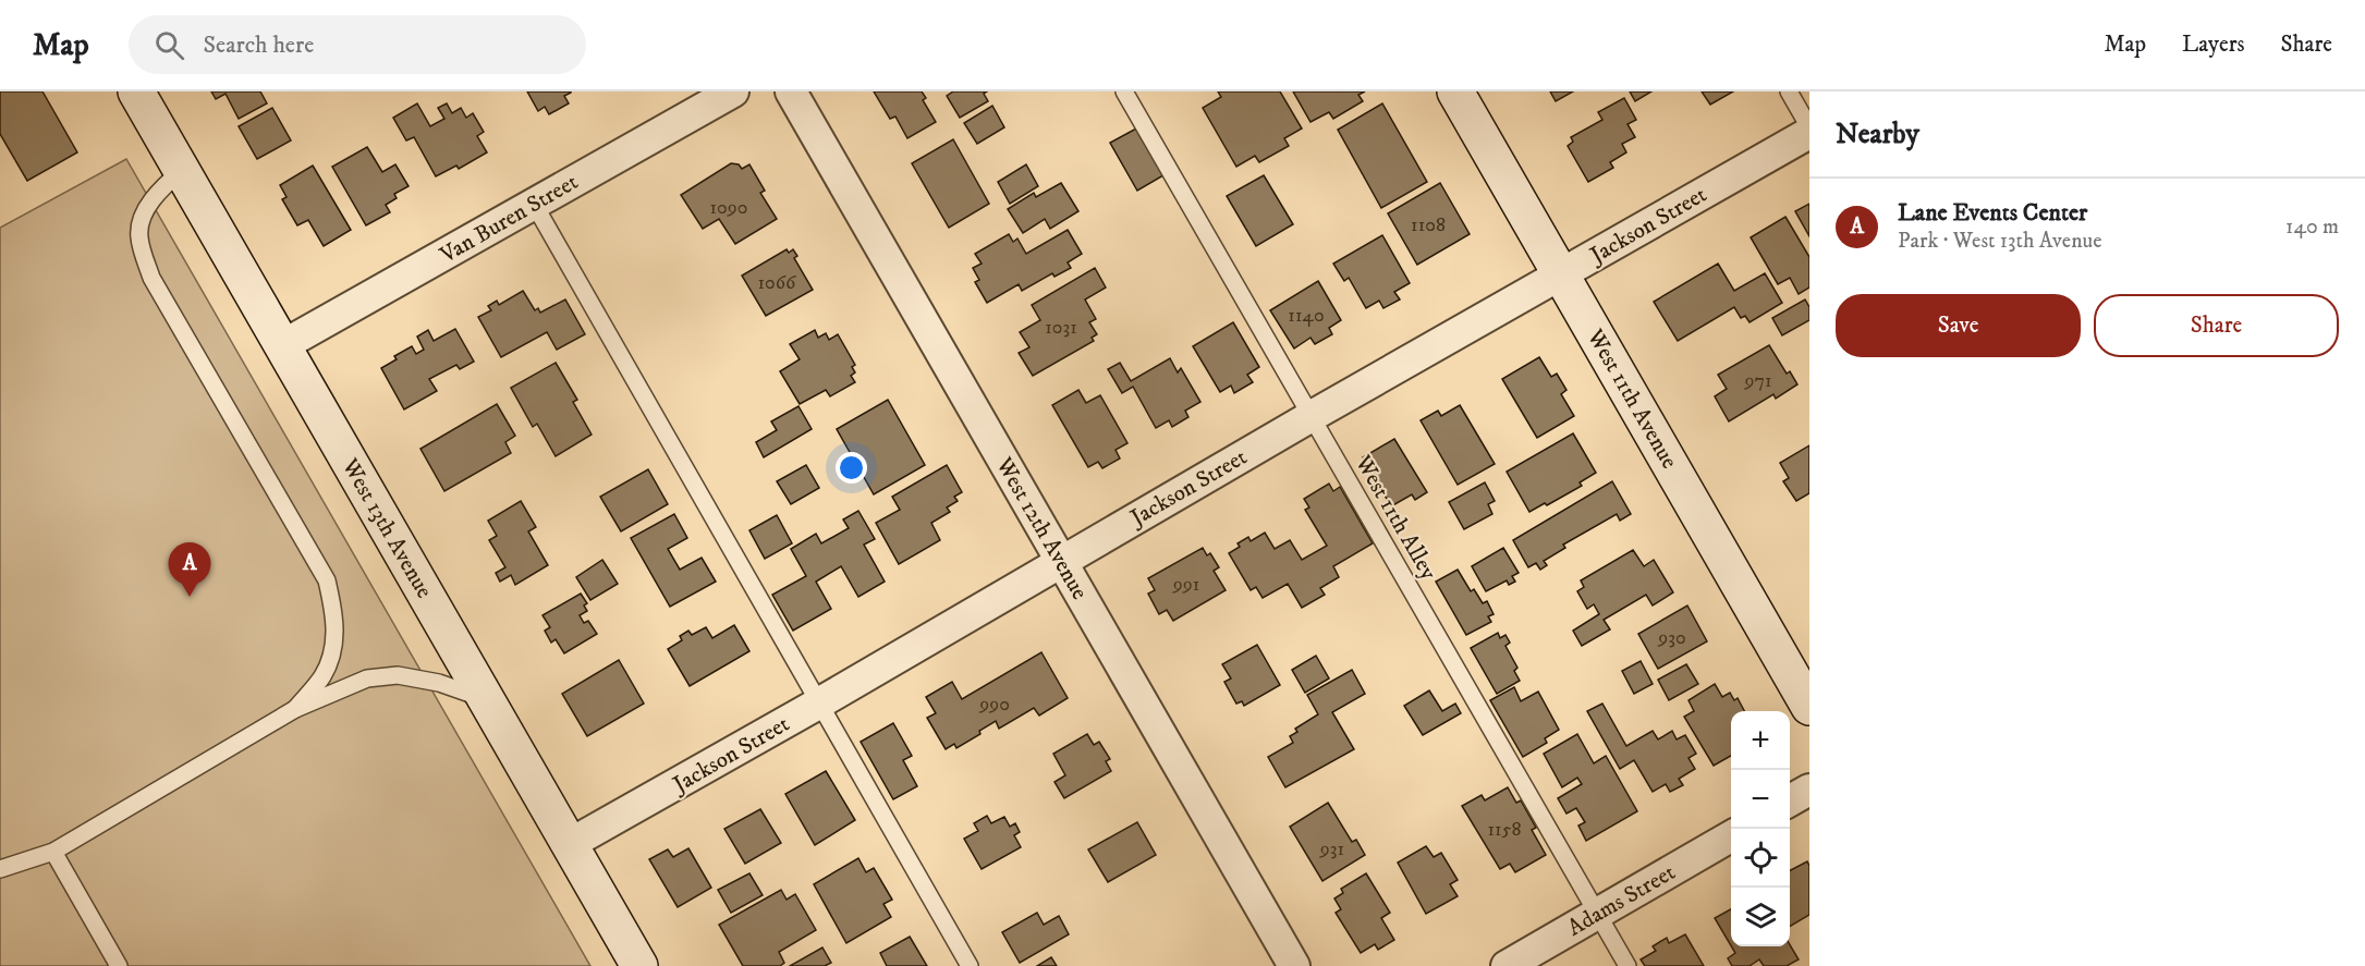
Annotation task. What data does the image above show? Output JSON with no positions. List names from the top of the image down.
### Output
{
  "streets": {
    "main road": ["West 11th Avenue", "West 13th Avenue"],
    "street": [
      "Van Buren Street",
      "Jackson Street",
      "West 12th Avenue",
      "Adams Street"
    ],
    "lane": ["West 11th Alley"]
  },
  "crossings": [
    ["Van Buren Street", "West 13th Avenue"],
    ["Jackson Street", "West 11th Avenue"],
    ["Jackson Street", "West 11th Alley"],
    ["Jackson Street", "West 13th Avenue"],
    ["Jackson Street", "West 12th Avenue"],
    ["West 11th Alley", "Adams Street"]
  ],
  "house_numbers": [
    "1090",
    "1108",
    "1066",
    "1140",
    "1031",
    "971",
    "991",
    "930",
    "990",
    "1158",
    "931"
  ],
  "page": {
    "header": "Map",
    "search": "Search here",
    "nav": ["Map", "Layers", "Share"],
    "heading": "Nearby",
    "list": [
      {
        "mark": "A",
        "name": "Lane Events Center",
        "note": "Park · West 13th Avenue",
        "value": "140 m"
      }
    ],
    "buttons": ["Save", "Share"],
    "pins": "A",
    "map_buttons": ["+", "−"]
  }
}
